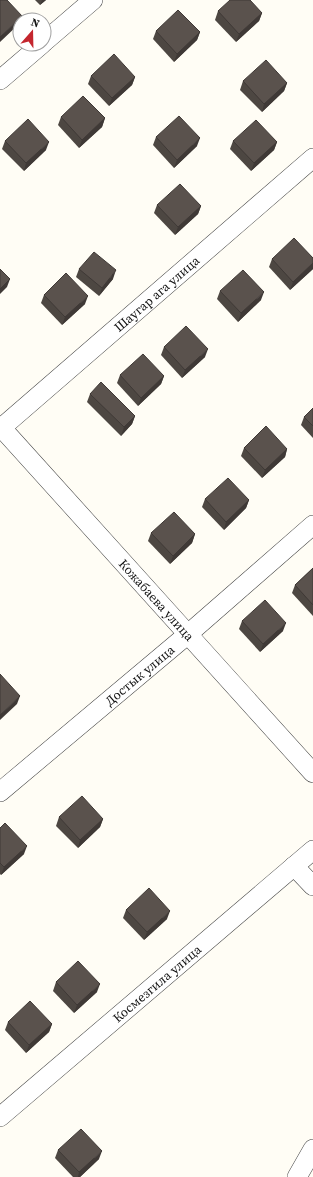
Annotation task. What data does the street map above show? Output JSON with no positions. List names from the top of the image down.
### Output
{
  "streets": {
    "street": [
      "Шаугар ага улица",
      "Кожабаева улица",
      "Достык улица",
      "Космезгила улица"
    ]
  },
  "crossings": [
    ["Шаугар ага улица", "Кожабаева улица"],
    ["Кожабаева улица", "Достык улица"]
  ],
  "north": "top"
}
